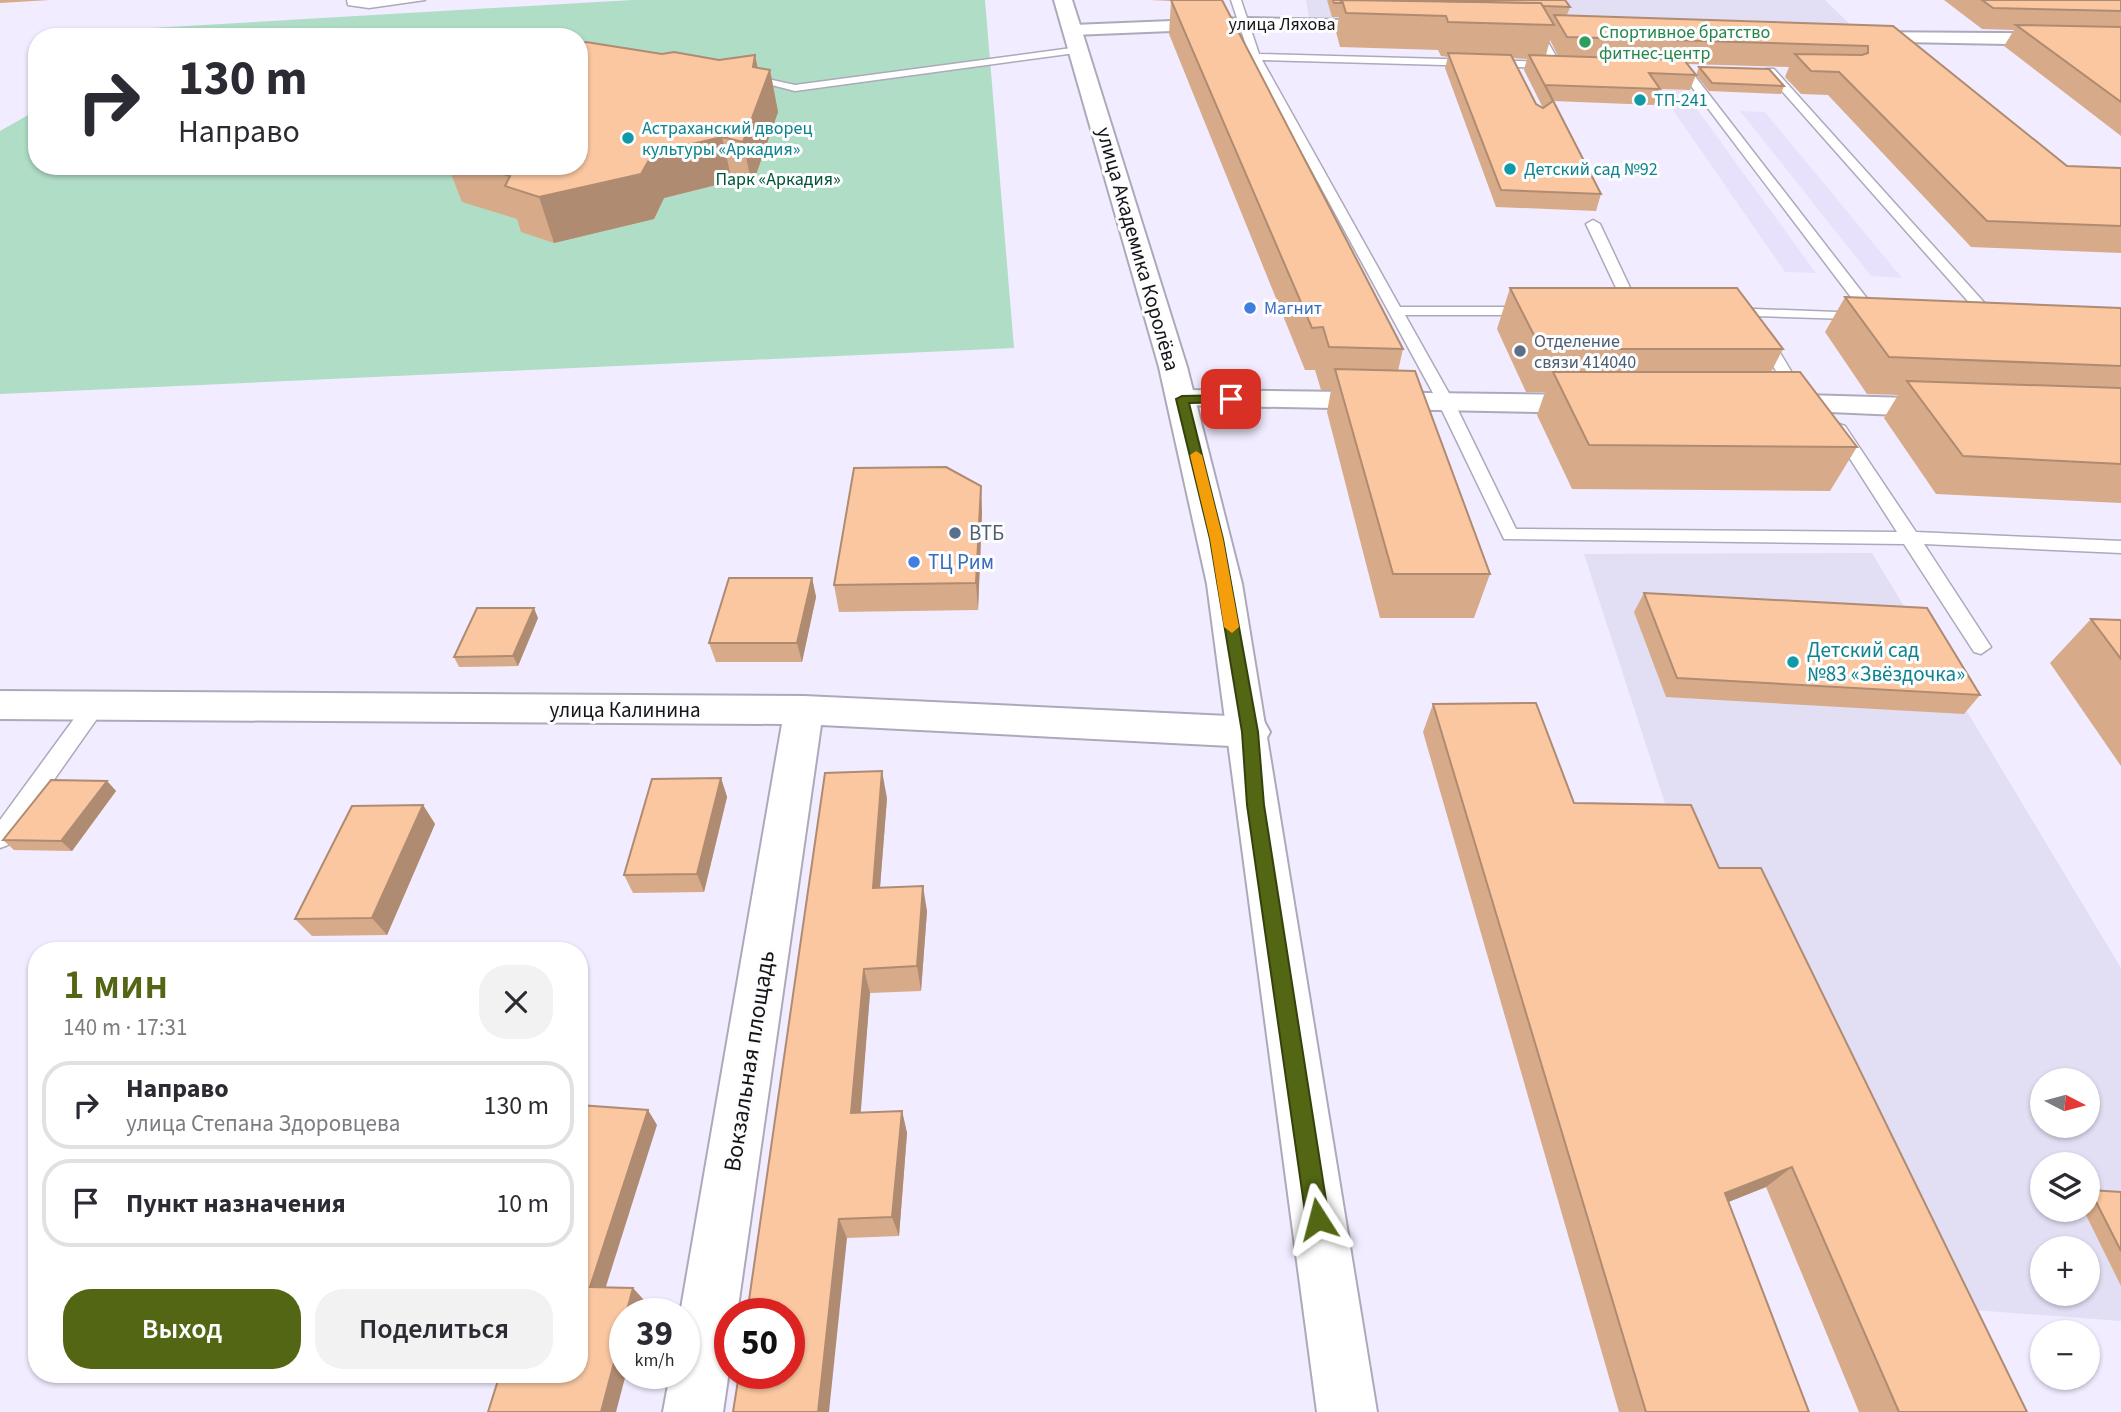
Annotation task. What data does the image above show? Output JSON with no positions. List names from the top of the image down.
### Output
{
  "streets": {
    "street": [
      "улица Ляхова",
      "улица Академика Королёва",
      "улица Калинина",
      "Вокзальная площадь"
    ]
  },
  "crossings": [
    ["улица Ляхова", "улица Академика Королёва"],
    ["улица Академика Королёва", "улица Калинина"],
    ["улица Калинина", "Вокзальная площадь"]
  ],
  "parks": ["Парк «Аркадия»"],
  "places": [
    "Спортивное братство фитнес-центр",
    "ТП-241",
    "Астраханский дворец культуры «Аркадия»",
    "Детский сад №92",
    "Магнит",
    "Отделение связи 414040",
    "ВТБ",
    "ТЦ Рим",
    "Детский сад №83 «Звёздочка»"
  ],
  "north": "right",
  "page": {
    "turn": ["130 m", "Направо"],
    "heading": ["1 мин", "140 m · 17:31"],
    "list": [
      {
        "name": "Направо",
        "note": "улица Степана Здоровцева",
        "value": "130 m"
      },
      {
        "name": "Пункт назначения",
        "value": "10 m"
      }
    ],
    "map_buttons": ["+", "−"],
    "buttons": ["Выход", "Поделиться"],
    "speed": "39 km/h",
    "limit": "50"
  }
}
